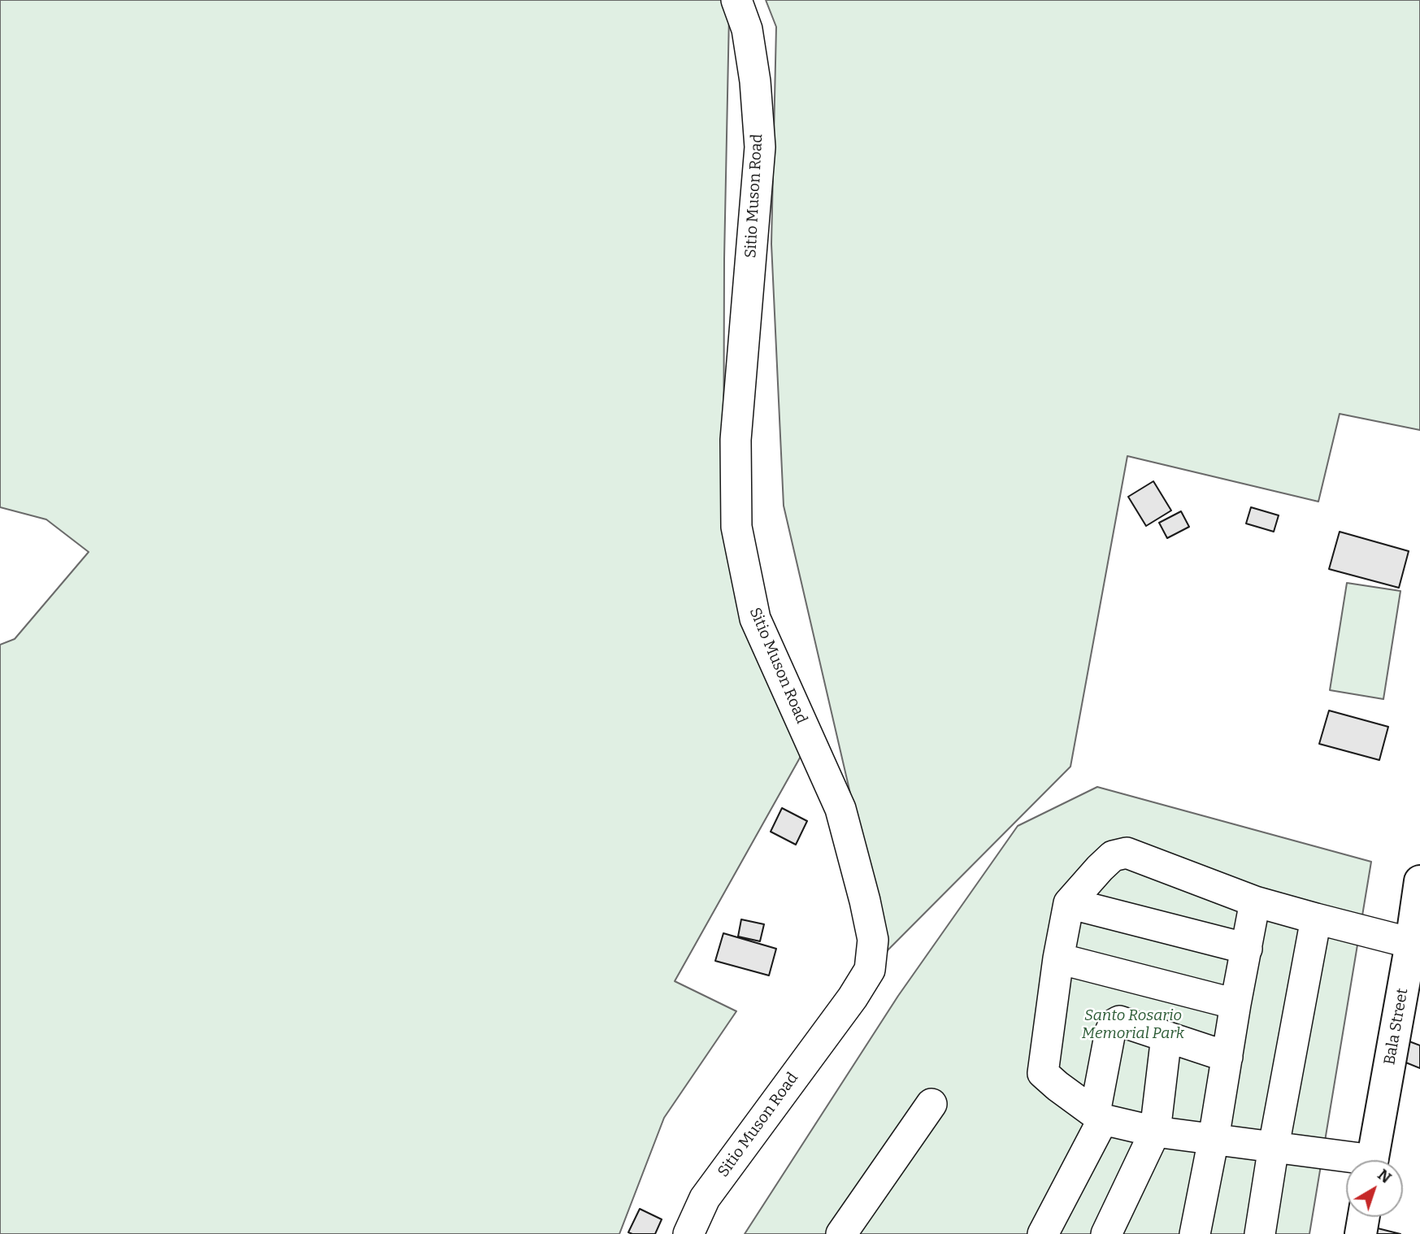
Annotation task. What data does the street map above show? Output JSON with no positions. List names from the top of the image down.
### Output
{
  "streets": {
    "main road": ["Bala Street"],
    "street": ["Sitio Muson Road"]
  },
  "parks": ["Santo Rosario Memorial Park"],
  "north": "top right"
}
